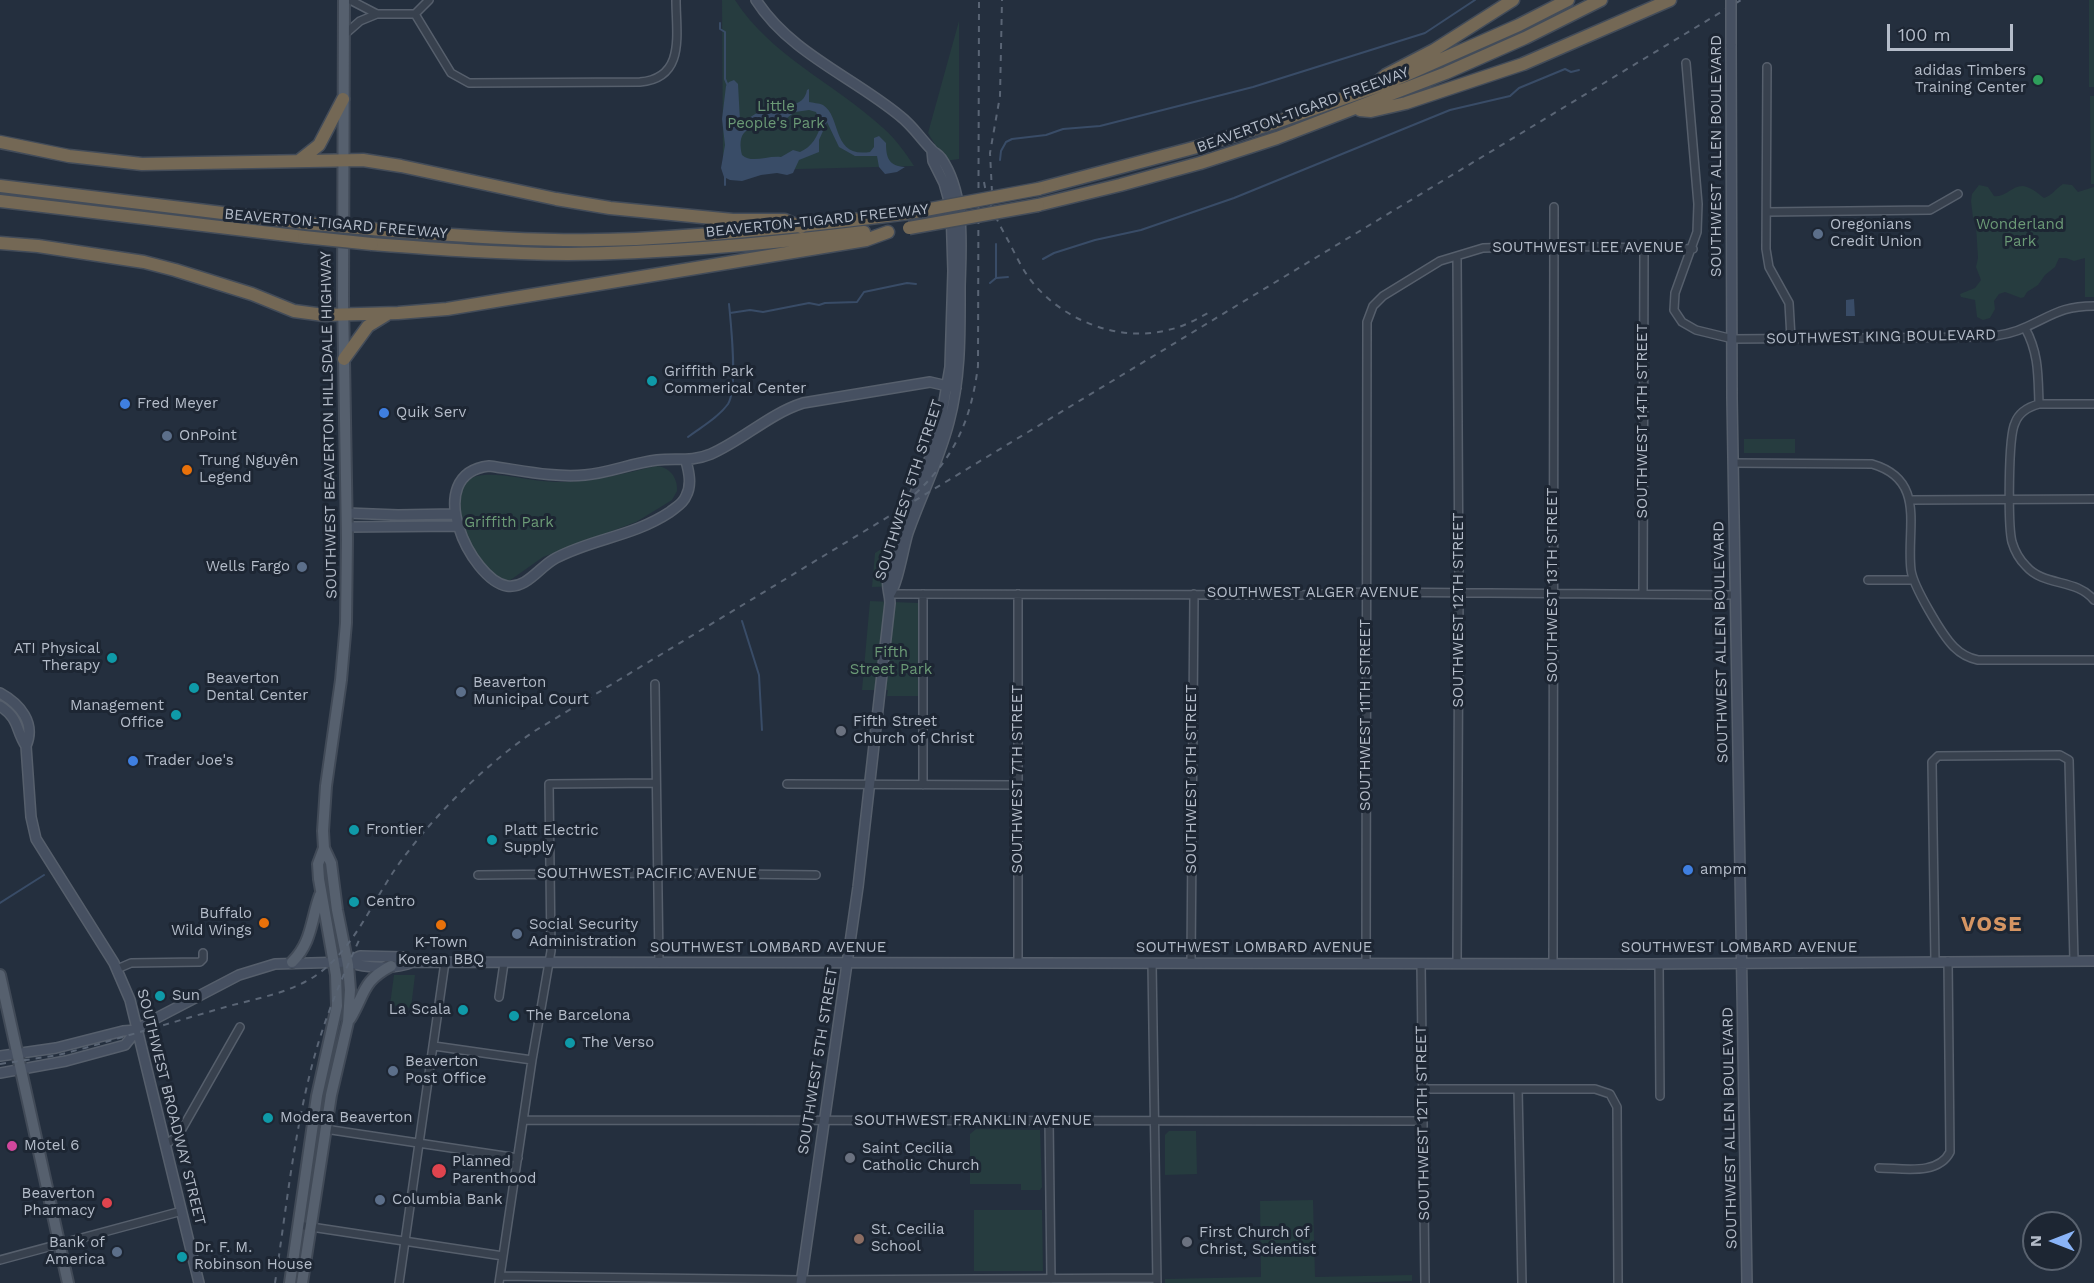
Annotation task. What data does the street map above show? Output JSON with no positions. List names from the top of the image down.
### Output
{
  "streets": {
    "highway": ["BEAVERTON-TIGARD FREEWAY"],
    "main road": ["SOUTHWEST BEAVERTON HILLSDALE HIGHWAY"],
    "street": [
      "SOUTHWEST ALLEN BOULEVARD",
      "SOUTHWEST LEE AVENUE",
      "SOUTHWEST KING BOULEVARD",
      "SOUTHWEST 14TH STREET",
      "SOUTHWEST 5TH STREET",
      "SOUTHWEST 13TH STREET",
      "SOUTHWEST ALGER AVENUE",
      "SOUTHWEST 12TH STREET",
      "SOUTHWEST 11TH STREET",
      "SOUTHWEST 7TH STREET",
      "SOUTHWEST 9TH STREET",
      "SOUTHWEST PACIFIC AVENUE",
      "SOUTHWEST LOMBARD AVENUE",
      "SOUTHWEST BROADWAY STREET",
      "SOUTHWEST FRANKLIN AVENUE"
    ]
  },
  "crossings": [
    ["SOUTHWEST ALLEN BOULEVARD", "SOUTHWEST KING BOULEVARD"],
    ["SOUTHWEST ALLEN BOULEVARD", "SOUTHWEST ALGER AVENUE"],
    ["SOUTHWEST ALLEN BOULEVARD", "SOUTHWEST LOMBARD AVENUE"],
    ["SOUTHWEST LEE AVENUE", "SOUTHWEST KING BOULEVARD"],
    ["SOUTHWEST LEE AVENUE", "SOUTHWEST 14TH STREET"],
    ["SOUTHWEST LEE AVENUE", "SOUTHWEST 13TH STREET"],
    ["SOUTHWEST LEE AVENUE", "SOUTHWEST 12TH STREET"],
    ["SOUTHWEST LEE AVENUE", "SOUTHWEST 11TH STREET"],
    ["SOUTHWEST 14TH STREET", "SOUTHWEST ALGER AVENUE"],
    ["SOUTHWEST BEAVERTON HILLSDALE HIGHWAY", "SOUTHWEST LOMBARD AVENUE"],
    ["SOUTHWEST 5TH STREET", "SOUTHWEST ALGER AVENUE"],
    ["SOUTHWEST 5TH STREET", "SOUTHWEST LOMBARD AVENUE"],
    ["SOUTHWEST 5TH STREET", "SOUTHWEST FRANKLIN AVENUE"],
    ["SOUTHWEST 13TH STREET", "SOUTHWEST ALGER AVENUE"],
    ["SOUTHWEST 13TH STREET", "SOUTHWEST LOMBARD AVENUE"],
    ["SOUTHWEST ALGER AVENUE", "SOUTHWEST 12TH STREET"],
    ["SOUTHWEST ALGER AVENUE", "SOUTHWEST 11TH STREET"],
    ["SOUTHWEST ALGER AVENUE", "SOUTHWEST 7TH STREET"],
    ["SOUTHWEST ALGER AVENUE", "SOUTHWEST 9TH STREET"],
    ["SOUTHWEST 12TH STREET", "SOUTHWEST LOMBARD AVENUE"],
    ["SOUTHWEST 12TH STREET", "SOUTHWEST FRANKLIN AVENUE"],
    ["SOUTHWEST 11TH STREET", "SOUTHWEST LOMBARD AVENUE"],
    ["SOUTHWEST 7TH STREET", "SOUTHWEST LOMBARD AVENUE"],
    ["SOUTHWEST 9TH STREET", "SOUTHWEST LOMBARD AVENUE"],
    ["SOUTHWEST LOMBARD AVENUE", "SOUTHWEST BROADWAY STREET"]
  ],
  "districts": ["VOSE"],
  "parks": [
    "Little People's Park",
    "Wonderland Park",
    "Griffith Park",
    "Fifth Street Park"
  ],
  "places": [
    "adidas Timbers Training Center",
    "Oregonians Credit Union",
    "Griffith Park Commerical Center",
    "Fred Meyer",
    "Quik Serv",
    "OnPoint",
    "Trung Nguyên Legend",
    "Wells Fargo",
    "ATI Physical Therapy",
    "Beaverton Dental Center",
    "Beaverton Municipal Court",
    "Management Office",
    "Fifth Street Church of Christ",
    "Trader Joe's",
    "Frontier",
    "Platt Electric Supply",
    "ampm",
    "Centro",
    "Buffalo Wild Wings",
    "K-Town Korean BBQ",
    "Social Security Administration",
    "Sun",
    "La Scala",
    "The Barcelona",
    "The Verso",
    "Beaverton Post Office",
    "Modera Beaverton",
    "Motel 6",
    "Saint Cecilia Catholic Church",
    "Planned Parenthood",
    "Columbia Bank",
    "Beaverton Pharmacy",
    "St. Cecilia School",
    "First Church of Christ, Scientist",
    "Bank of America",
    "Dr. F. M. Robinson House"
  ],
  "scale_bar": "100 m",
  "north": "left"
}
